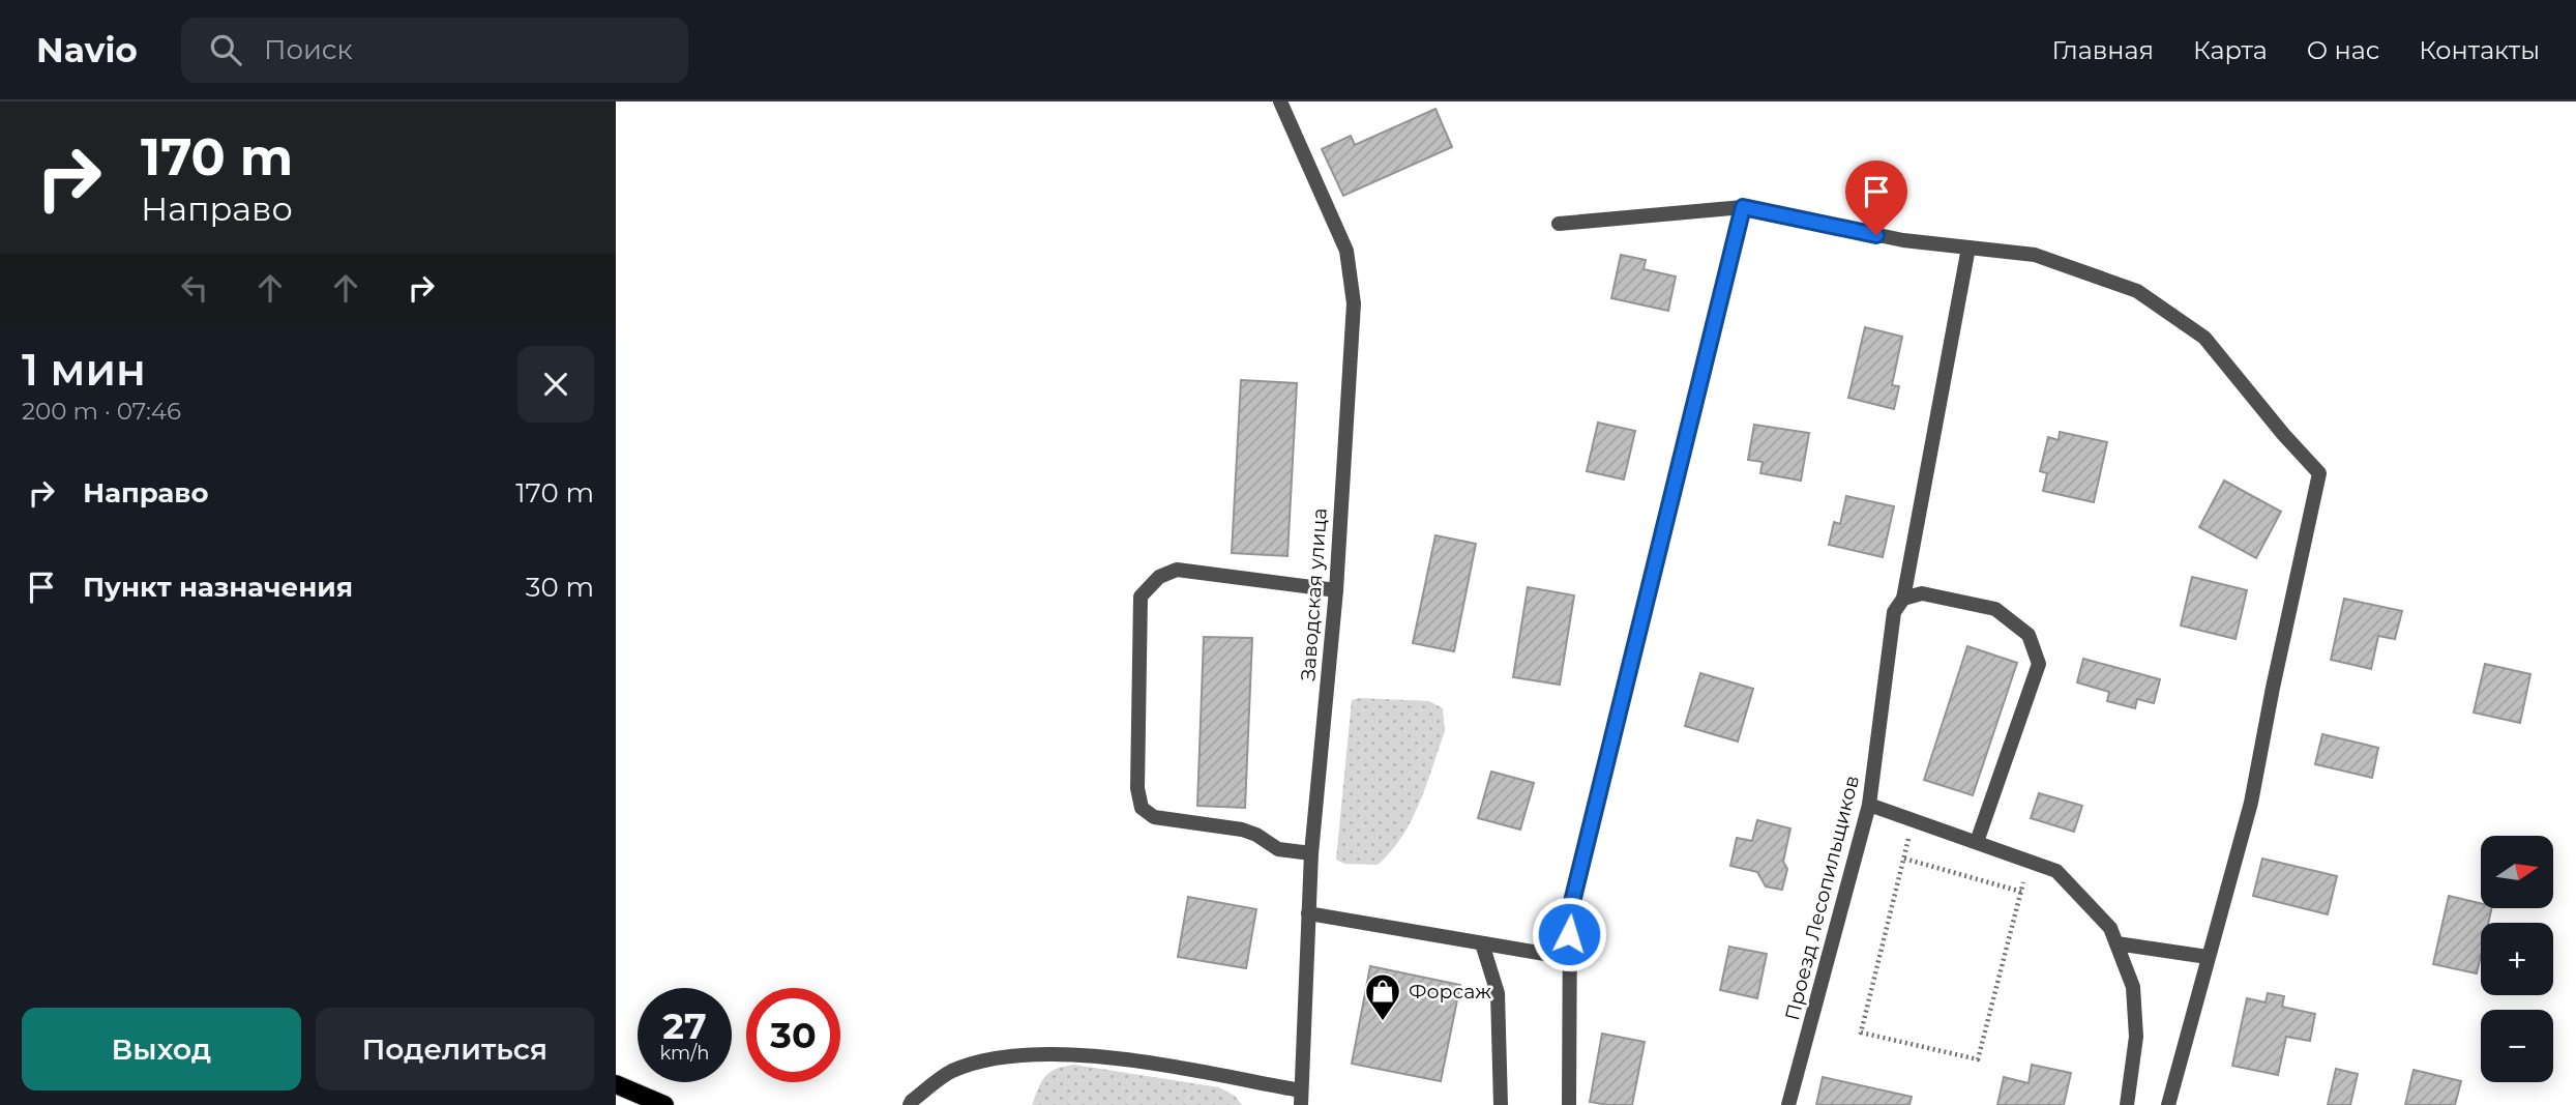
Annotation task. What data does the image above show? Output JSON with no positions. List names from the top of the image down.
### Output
{
  "streets": {
    "street": ["Заводская улица", "Проезд Лесопильщиков"]
  },
  "places": {
    "shop": ["Форсаж"]
  },
  "north": "right",
  "page": {
    "header": "Navio",
    "search": "Поиск",
    "nav": [
      "Главная",
      "Карта",
      "О нас",
      "Контакты"
    ],
    "turn": ["170 m", "Направо"],
    "heading": ["1 мин", "200 m · 07:46"],
    "list": [
      {
        "name": "Направо",
        "value": "170 m"
      },
      {
        "name": "Пункт назначения",
        "value": "30 m"
      }
    ],
    "map_buttons": ["+", "−"],
    "speed": "27 km/h",
    "limit": "30",
    "buttons": ["Выход", "Поделиться"]
  }
}
